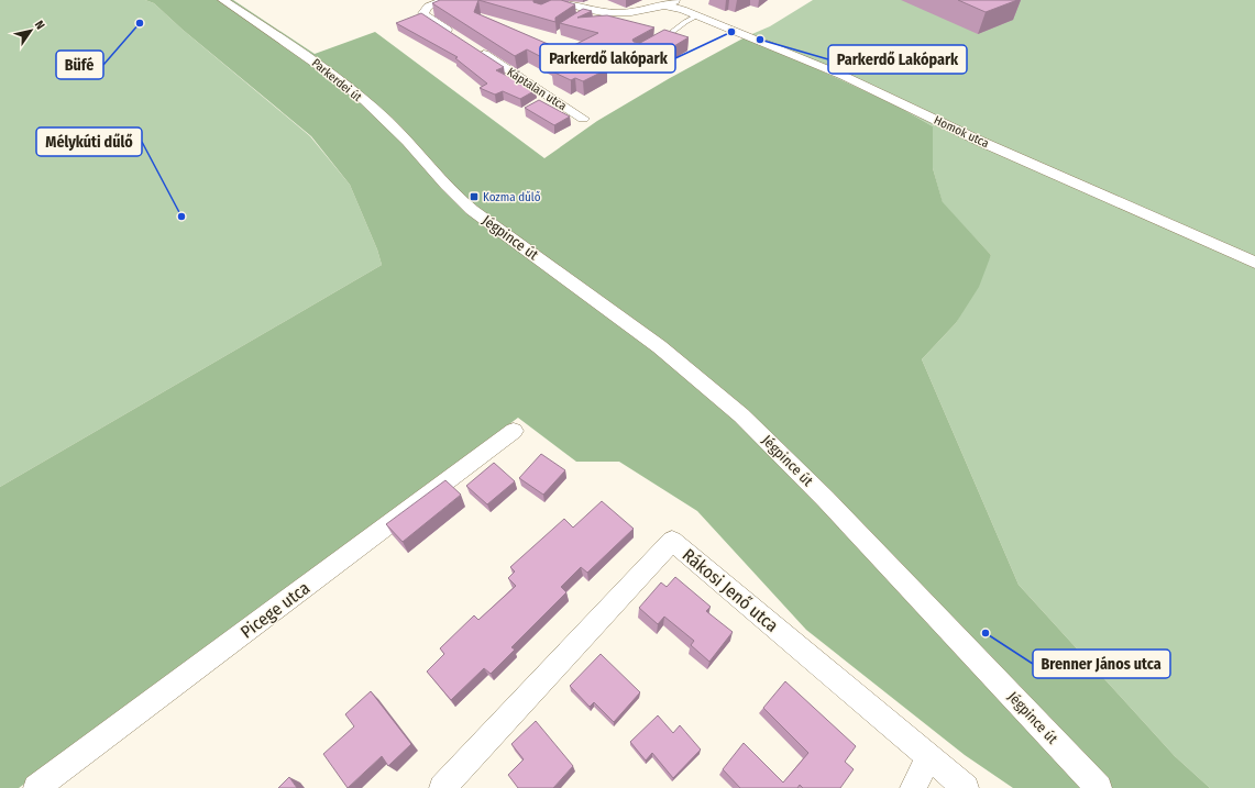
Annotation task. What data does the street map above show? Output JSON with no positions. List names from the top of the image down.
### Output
{
  "streets": {
    "street": [
      "Parkerdei út",
      "Káptalan utca",
      "Homok utca",
      "Jégpince út",
      "Rákosi Jenő utca",
      "Picege utca"
    ]
  },
  "crossings": [
    ["Parkerdei út", "Jégpince út"]
  ],
  "places": {
    "other": [
      "Büfé",
      "Parkerdő lakópark",
      "Parkerdő Lakópark",
      "Mélykúti dűlő",
      "Brenner János utca"
    ],
    "transit": ["Kozma dűlő"]
  },
  "north": "top right"
}
